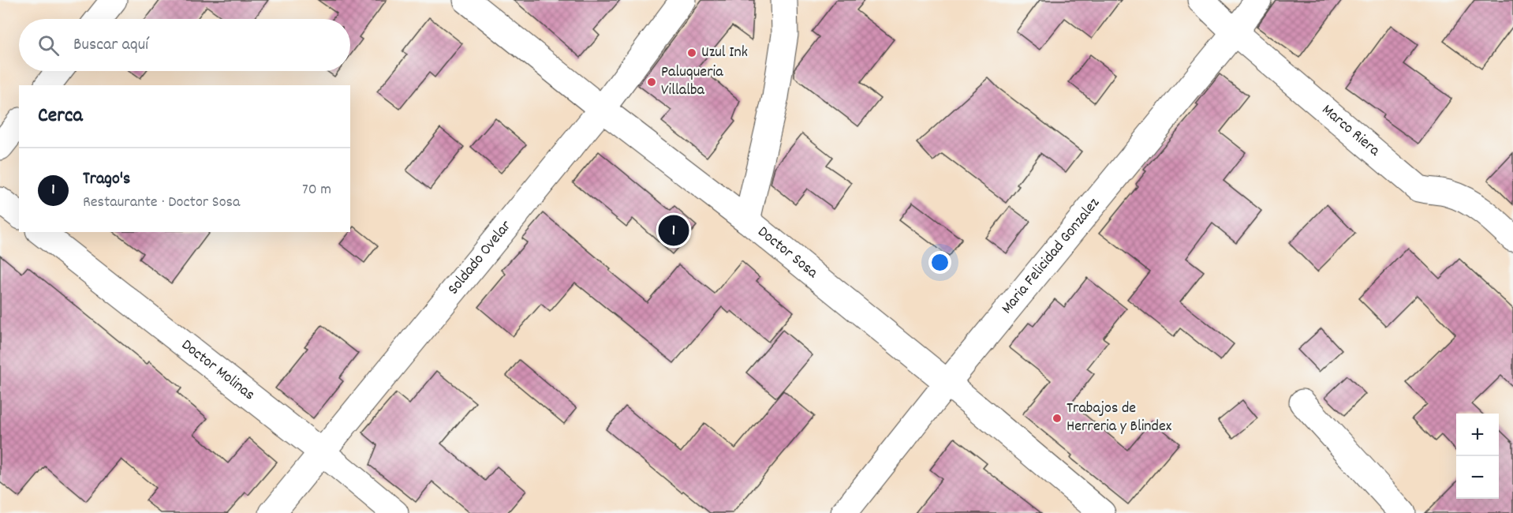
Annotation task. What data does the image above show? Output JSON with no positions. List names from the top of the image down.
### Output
{
  "streets": {
    "street": [
      "Marco Riera",
      "Doctor Sosa",
      "Maria Felicidad Gonzalez",
      "Soldado Ovelar",
      "Doctor Molinas"
    ]
  },
  "crossings": [
    ["Marco Riera", "Maria Felicidad Gonzalez"],
    ["Doctor Sosa", "Maria Felicidad Gonzalez"],
    ["Doctor Sosa", "Soldado Ovelar"],
    ["Soldado Ovelar", "Doctor Molinas"]
  ],
  "places": ["Uzul Ink", "Paluqueria Villalba", "Trabajos de Herreria y Blindex"],
  "page": {
    "search": "Buscar aquí",
    "heading": "Cerca",
    "list": [
      {
        "mark": "1",
        "name": "Trago's",
        "note": "Restaurante · Doctor Sosa",
        "value": "70 m"
      }
    ],
    "pins": "1",
    "map_buttons": ["+", "−"]
  }
}
